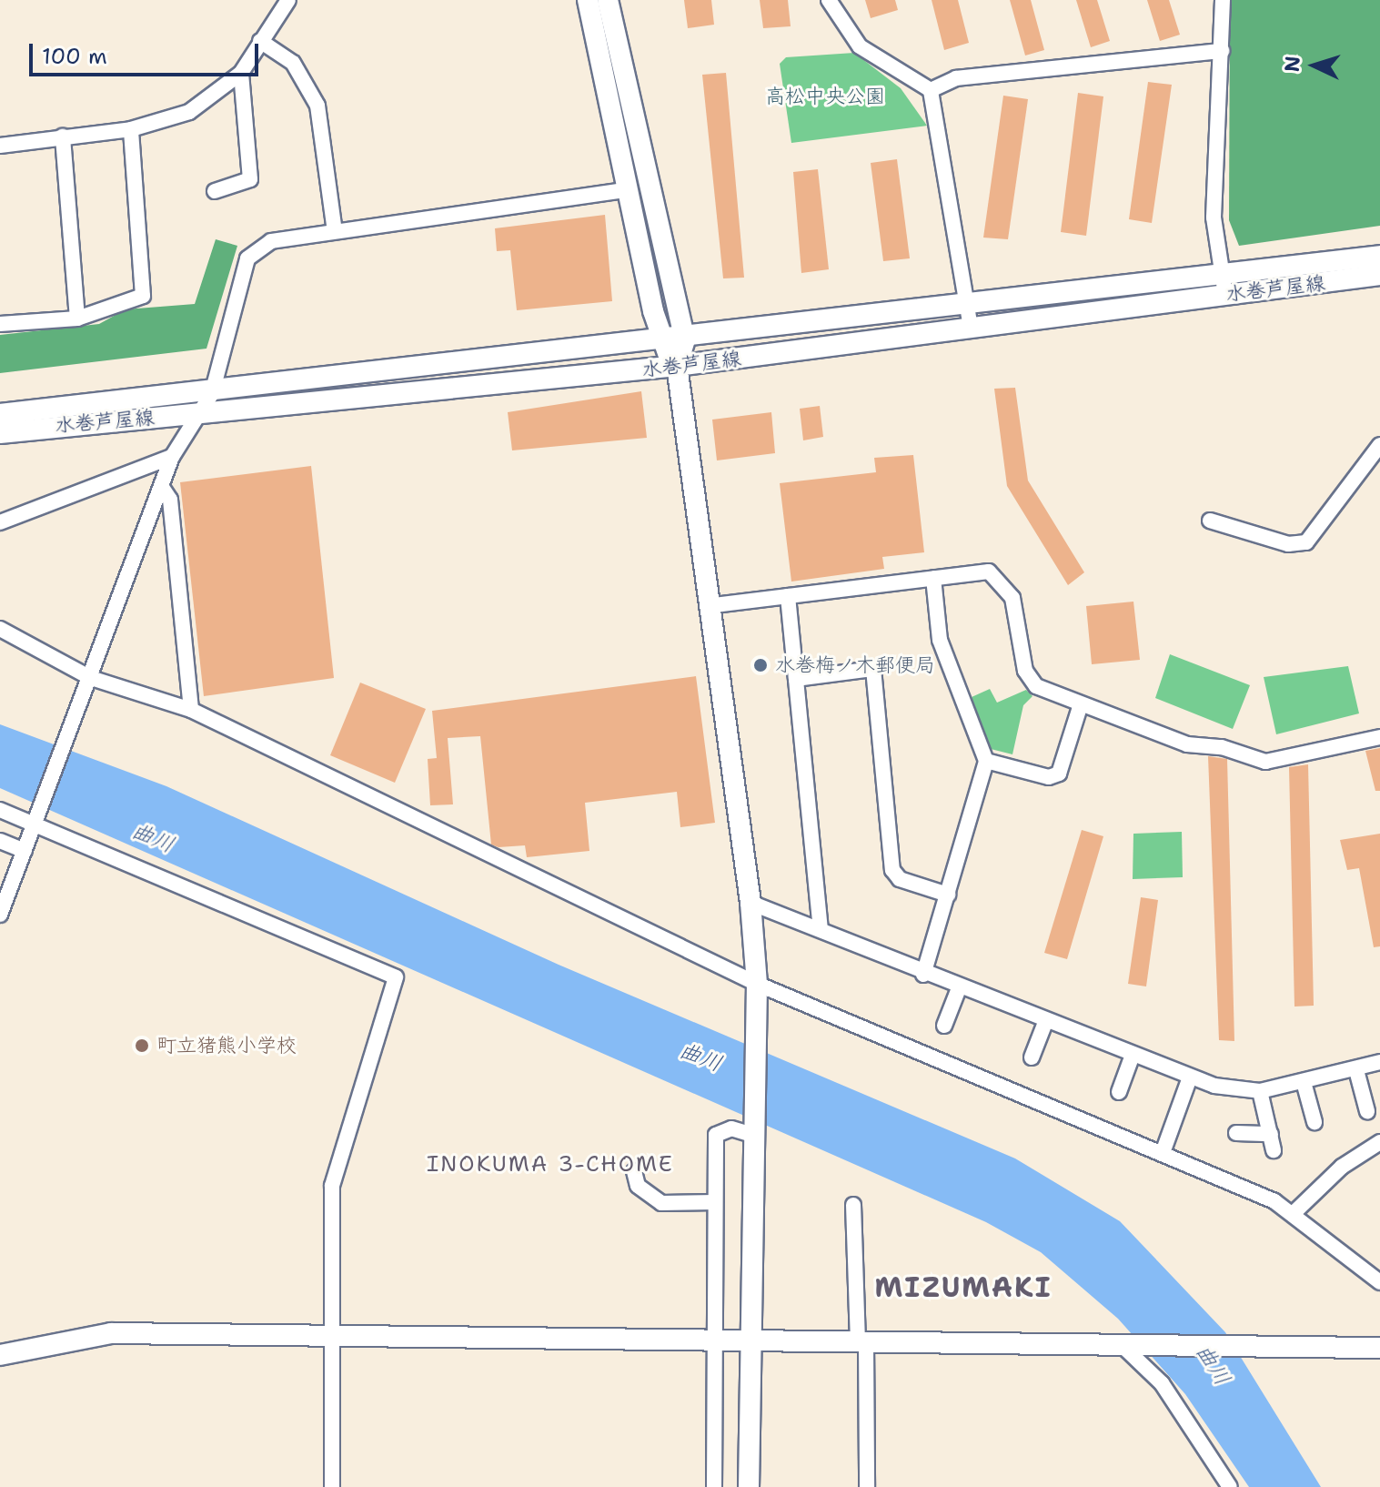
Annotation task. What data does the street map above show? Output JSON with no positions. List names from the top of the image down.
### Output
{
  "streets": {
    "street": ["水巻芦屋線"]
  },
  "districts": ["INOKUMA 3-CHOME", "MIZUMAKI"],
  "water": ["曲川"],
  "parks": ["高松中央公園"],
  "places": ["水巻梅ノ木郵便局", "町立猪熊小学校"],
  "scale_bar": "100 m",
  "north": "left"
}
